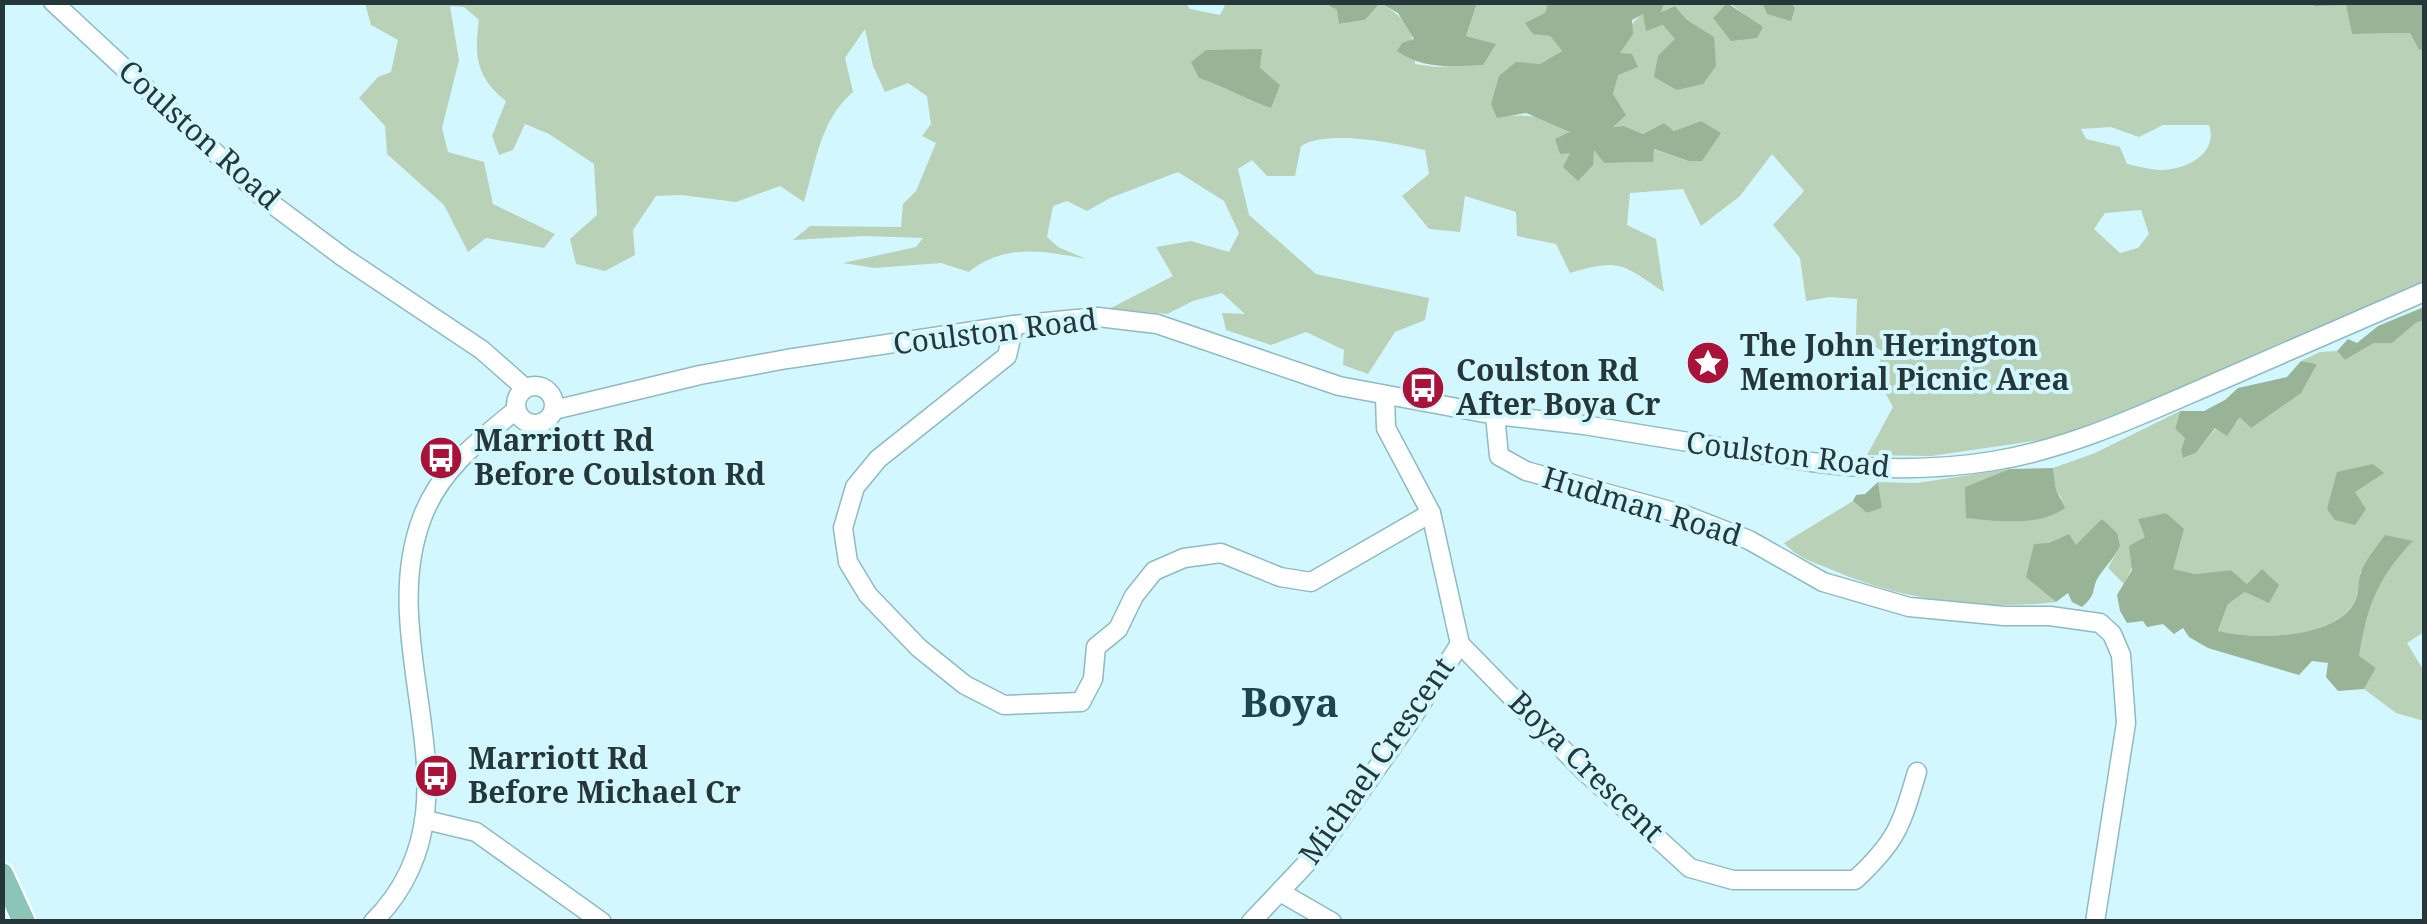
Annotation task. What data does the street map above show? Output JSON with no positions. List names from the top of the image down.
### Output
{
  "streets": {
    "street": [
      "Coulston Road",
      "Hudman Road",
      "Michael Crescent",
      "Boya Crescent"
    ]
  },
  "crossings": [
    ["Coulston Road", "Hudman Road"],
    ["Michael Crescent", "Boya Crescent"]
  ],
  "districts": ["Boya"],
  "places": {
    "place": ["The John Herington Memorial Picnic Area"],
    "bus stop": ["Coulston Rd After Boya Cr", "Marriott Rd Before Coulston Rd", "Marriott Rd Before Michael Cr"]
  }
}
